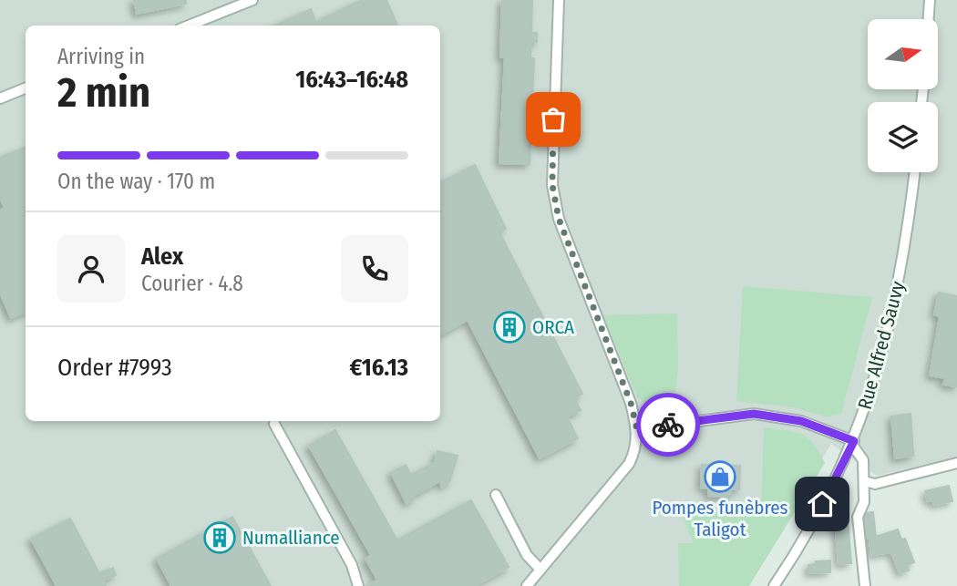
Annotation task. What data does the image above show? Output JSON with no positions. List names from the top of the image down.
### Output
{
  "streets": {
    "street": ["Rue Alfred Sauvy"]
  },
  "places": {
    "building": ["ORCA", "Numalliance"],
    "shop": ["Pompes funèbres Taligot"]
  },
  "north": "right",
  "page": {
    "heading": ["2 min", "Arriving in", "16:43–16:48"],
    "panel": [
      "Alex",
      "Courier · 4.8",
      "Order #7993",
      "€16.13"
    ],
    "bar": "On the way · 170 m"
  }
}
